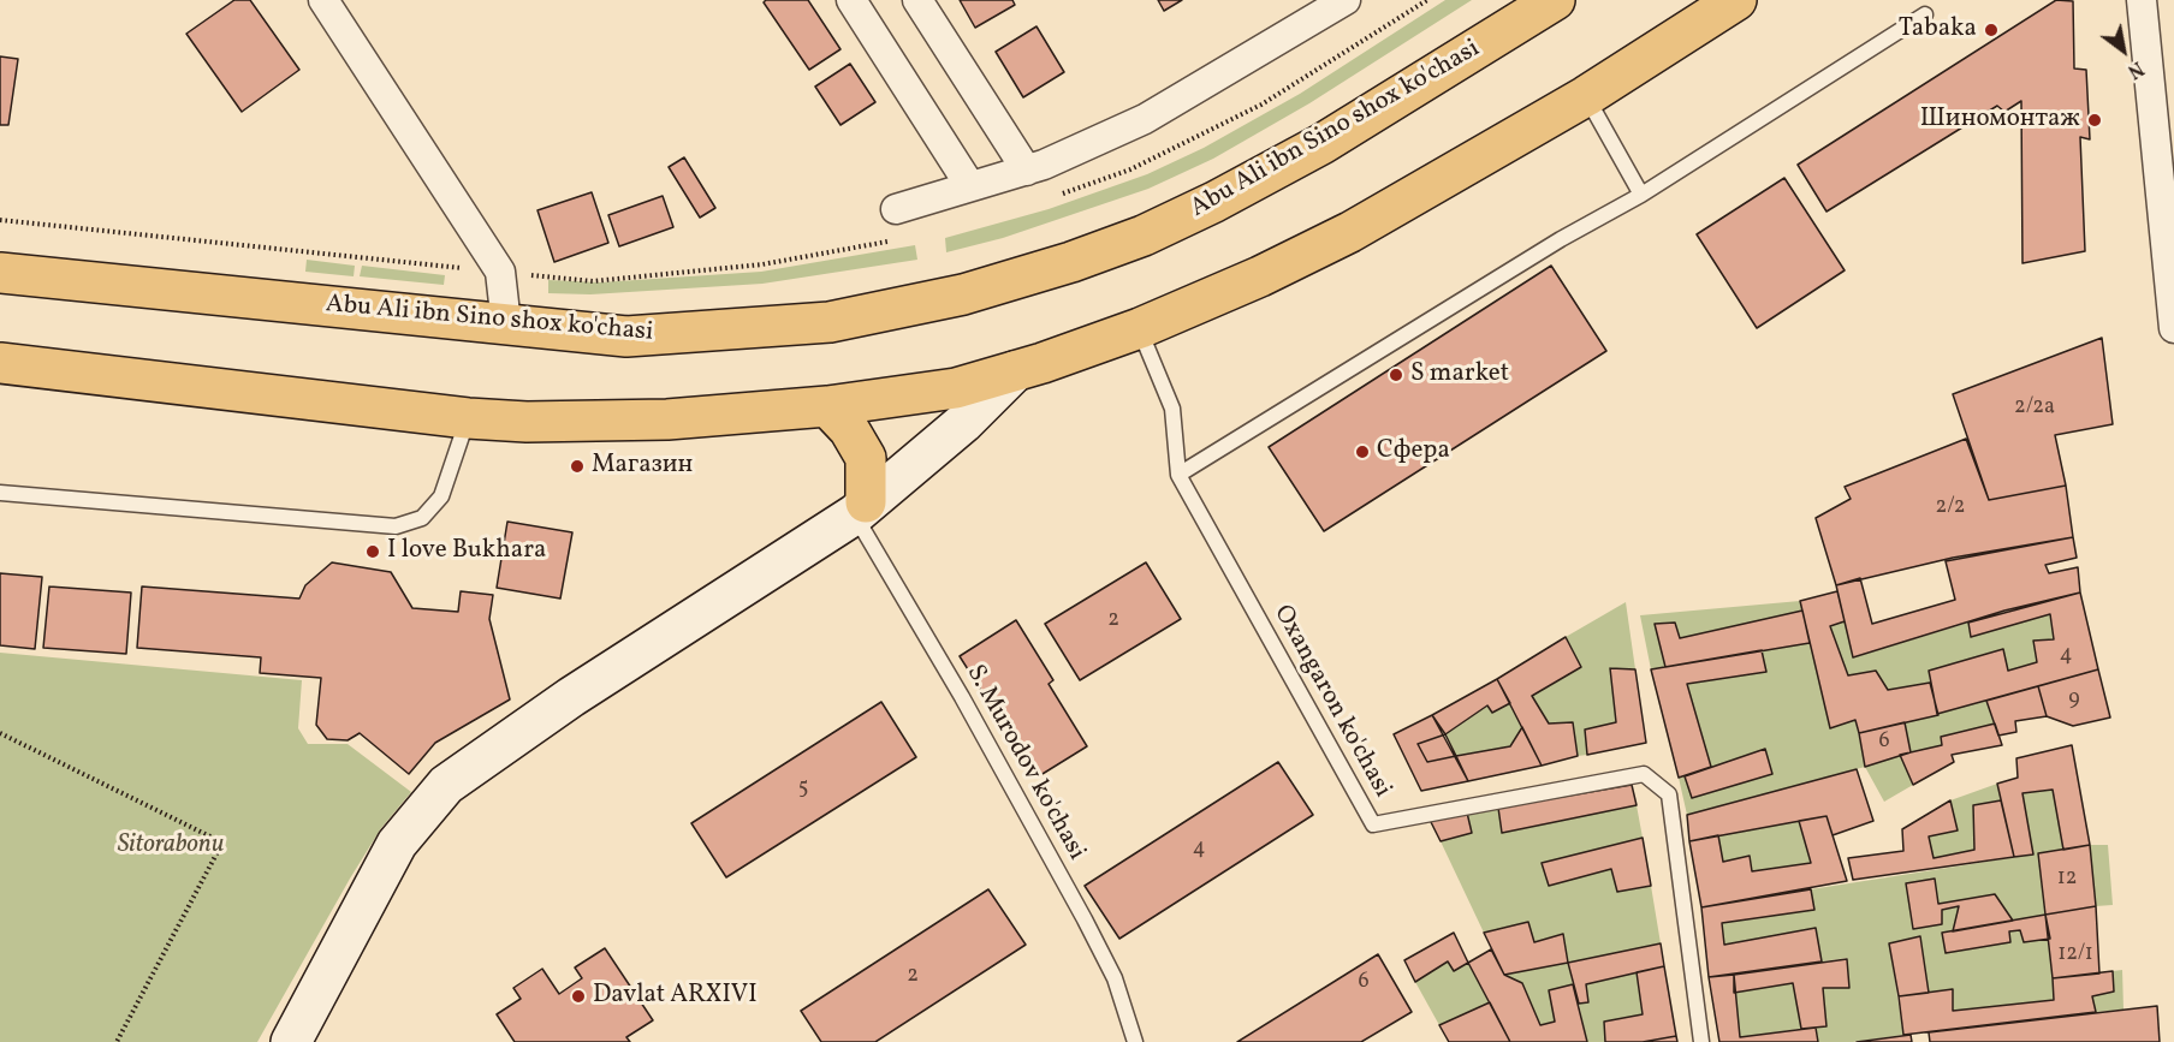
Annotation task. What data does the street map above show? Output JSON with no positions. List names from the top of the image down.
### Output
{
  "streets": {
    "main road": ["Abu Ali ibn Sino shox ko'chasi"],
    "lane": ["Oxangaron ko'chasi", "S. Murodov ko'chasi"]
  },
  "parks": ["Sitorabonu"],
  "places": [
    "Tabaka",
    "Шиномонтаж",
    "S market",
    "Сфера",
    "Магазин",
    "I love Bukhara",
    "Davlat ARXIVI"
  ],
  "house_numbers": [
    "2/2a",
    "2/2",
    "2",
    "4",
    "9",
    "6",
    "5",
    "4",
    "12",
    "12/1",
    "2",
    "6"
  ],
  "north": "bottom right"
}
